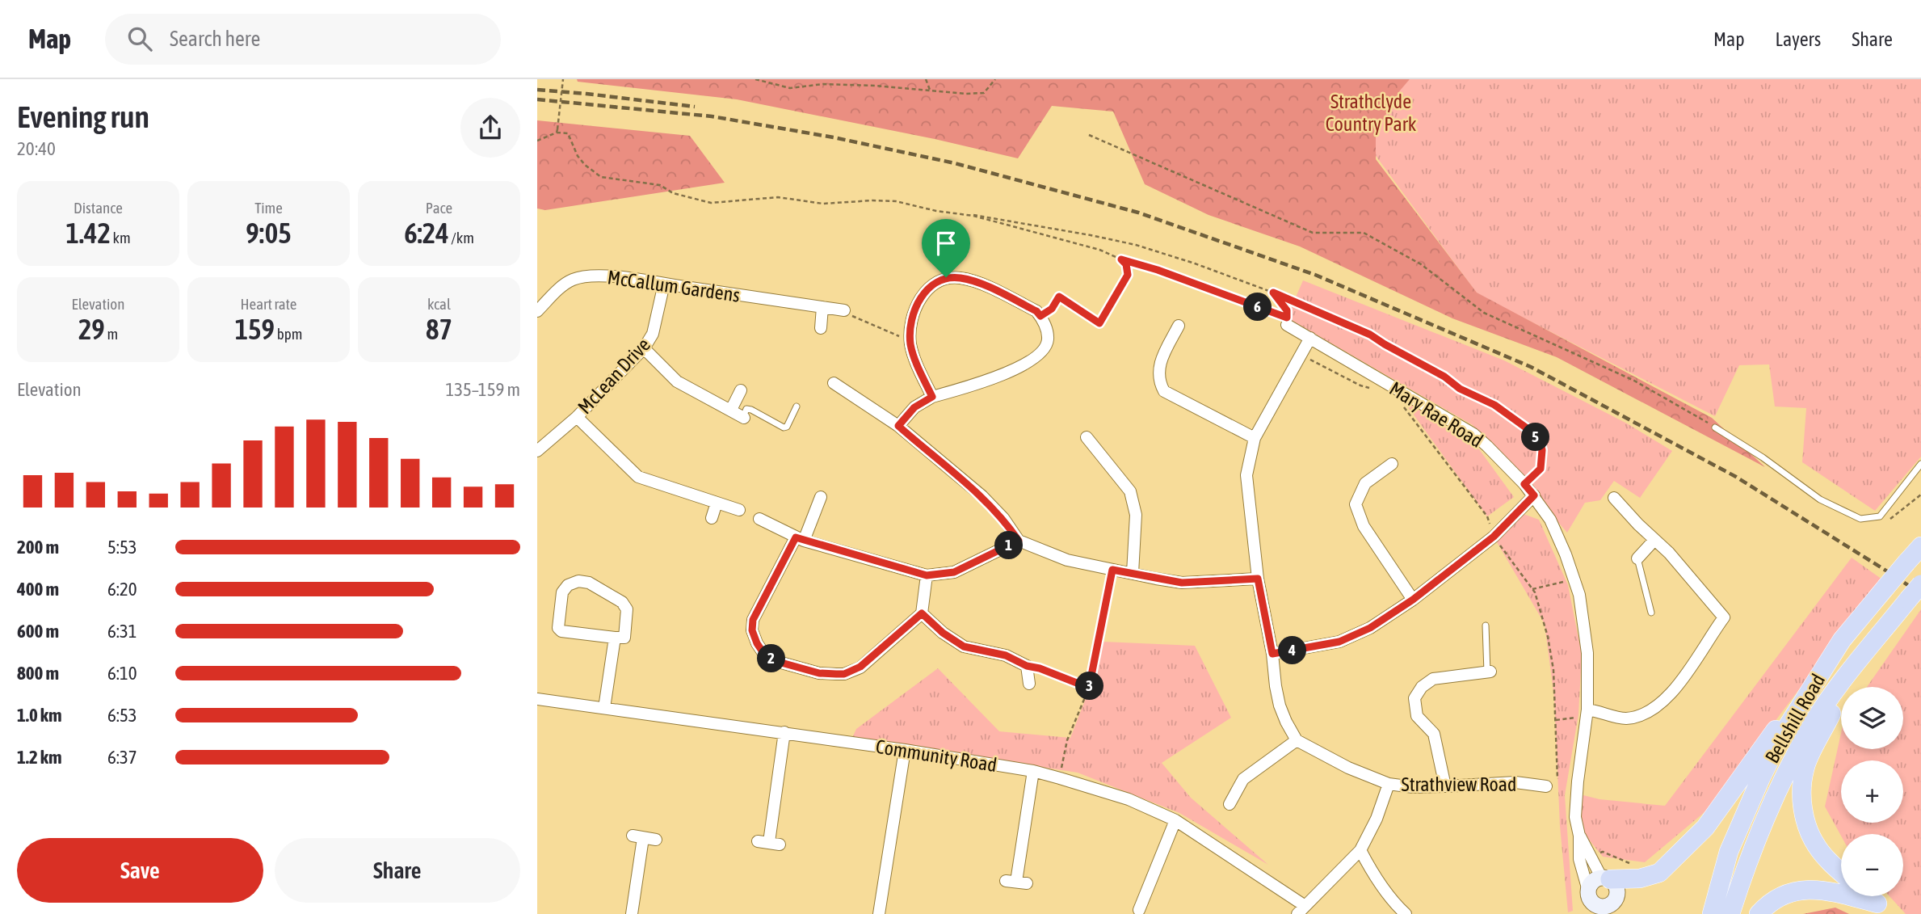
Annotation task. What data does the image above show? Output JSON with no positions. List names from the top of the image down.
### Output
{
  "streets": {
    "highway": ["Bellshill Road"],
    "street": [
      "McCallum Gardens",
      "McLean Drive",
      "Mary Rae Road",
      "Community Road",
      "Strathview Road"
    ]
  },
  "crossings": [
    ["McCallum Gardens", "McLean Drive"]
  ],
  "parks": ["Strathclyde Country Park"],
  "page": {
    "header": "Map",
    "search": "Search here",
    "nav": ["Map", "Layers", "Share"],
    "heading": ["Evening run", "20:40"],
    "stats": [
      ["Distance", "1.42 km"],
      ["Time", "9:05"],
      ["Pace", "6:24 /km"],
      ["Elevation", "29 m"],
      ["Heart rate", "159 bpm"],
      ["kcal", "87"]
    ],
    "pins": [
      "6",
      "5",
      "1",
      "4",
      "2",
      "3"
    ],
    "chart": ["Elevation", "135–159 m"],
    "list": [
      {
        "name": "200 m",
        "note": "5:53"
      },
      {
        "name": "400 m",
        "note": "6:20"
      },
      {
        "name": "600 m",
        "note": "6:31"
      },
      {
        "name": "800 m",
        "note": "6:10"
      },
      {
        "name": "1.0 km",
        "note": "6:53"
      },
      {
        "name": "1.2 km",
        "note": "6:37"
      }
    ],
    "map_buttons": ["+", "−"],
    "buttons": ["Save", "Share"]
  }
}
